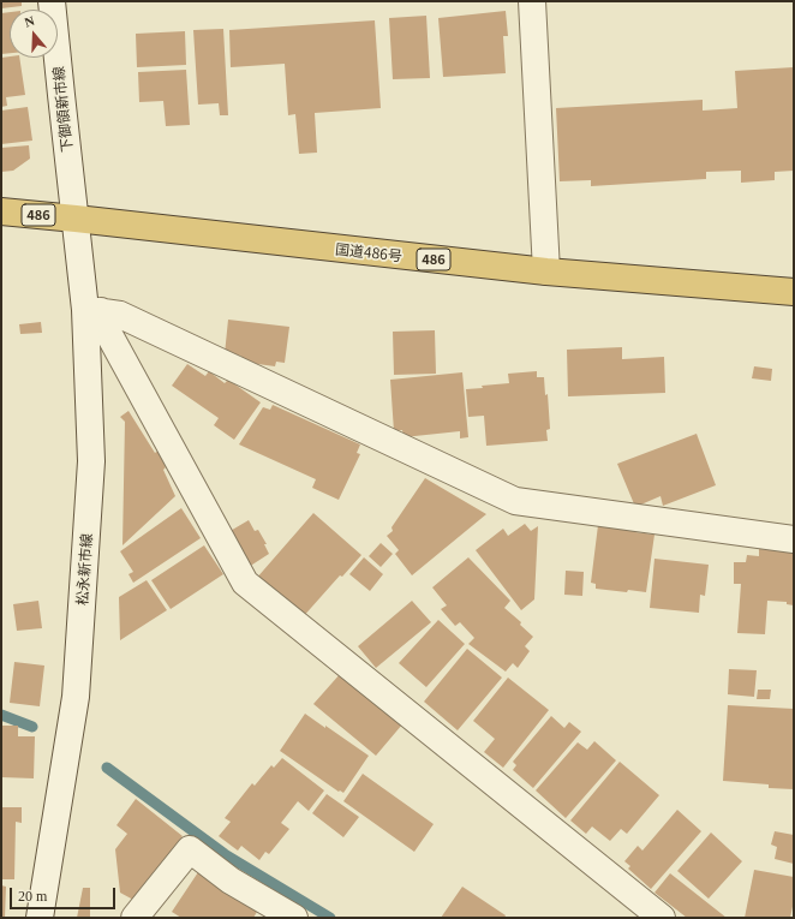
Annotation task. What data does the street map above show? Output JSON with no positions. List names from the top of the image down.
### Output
{
  "streets": {
    "highway": ["486", "国道486号"],
    "street": ["下御領新市線", "松永新市線"]
  },
  "crossings": [
    ["下御領新市線", "国道486号"],
    ["下御領新市線", "松永新市線"],
    ["国道486号", "松永新市線"]
  ],
  "scale_bar": "20 m",
  "north": "top"
}
